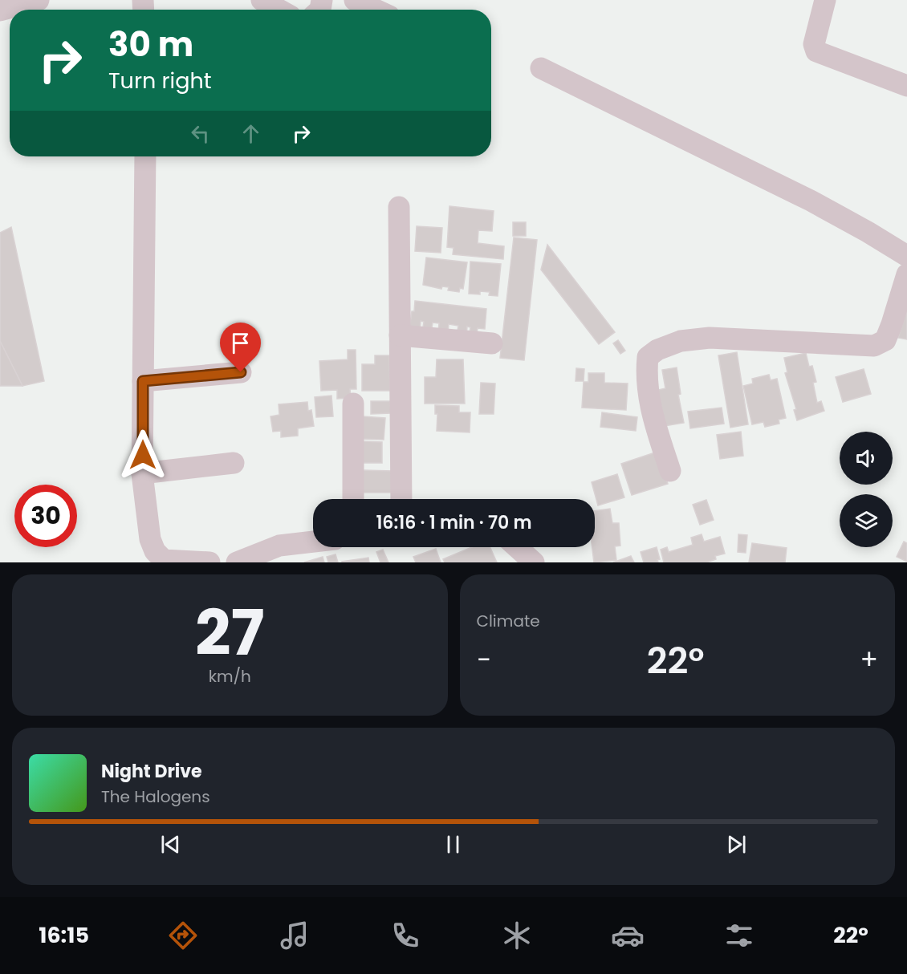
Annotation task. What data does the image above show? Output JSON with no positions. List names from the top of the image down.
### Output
{
  "page": {
    "turn": ["30 m", "Turn right"],
    "limit": "30",
    "trip": "16:16 · 1 min · 70 m",
    "tile": [
      ["27", "km/h"],
      "Climate"
    ],
    "heat": ["−", "22°", "+"],
    "song": ["Night Drive", "The Halogens"],
    "tabs": ["16:15", "22°"]
  }
}
